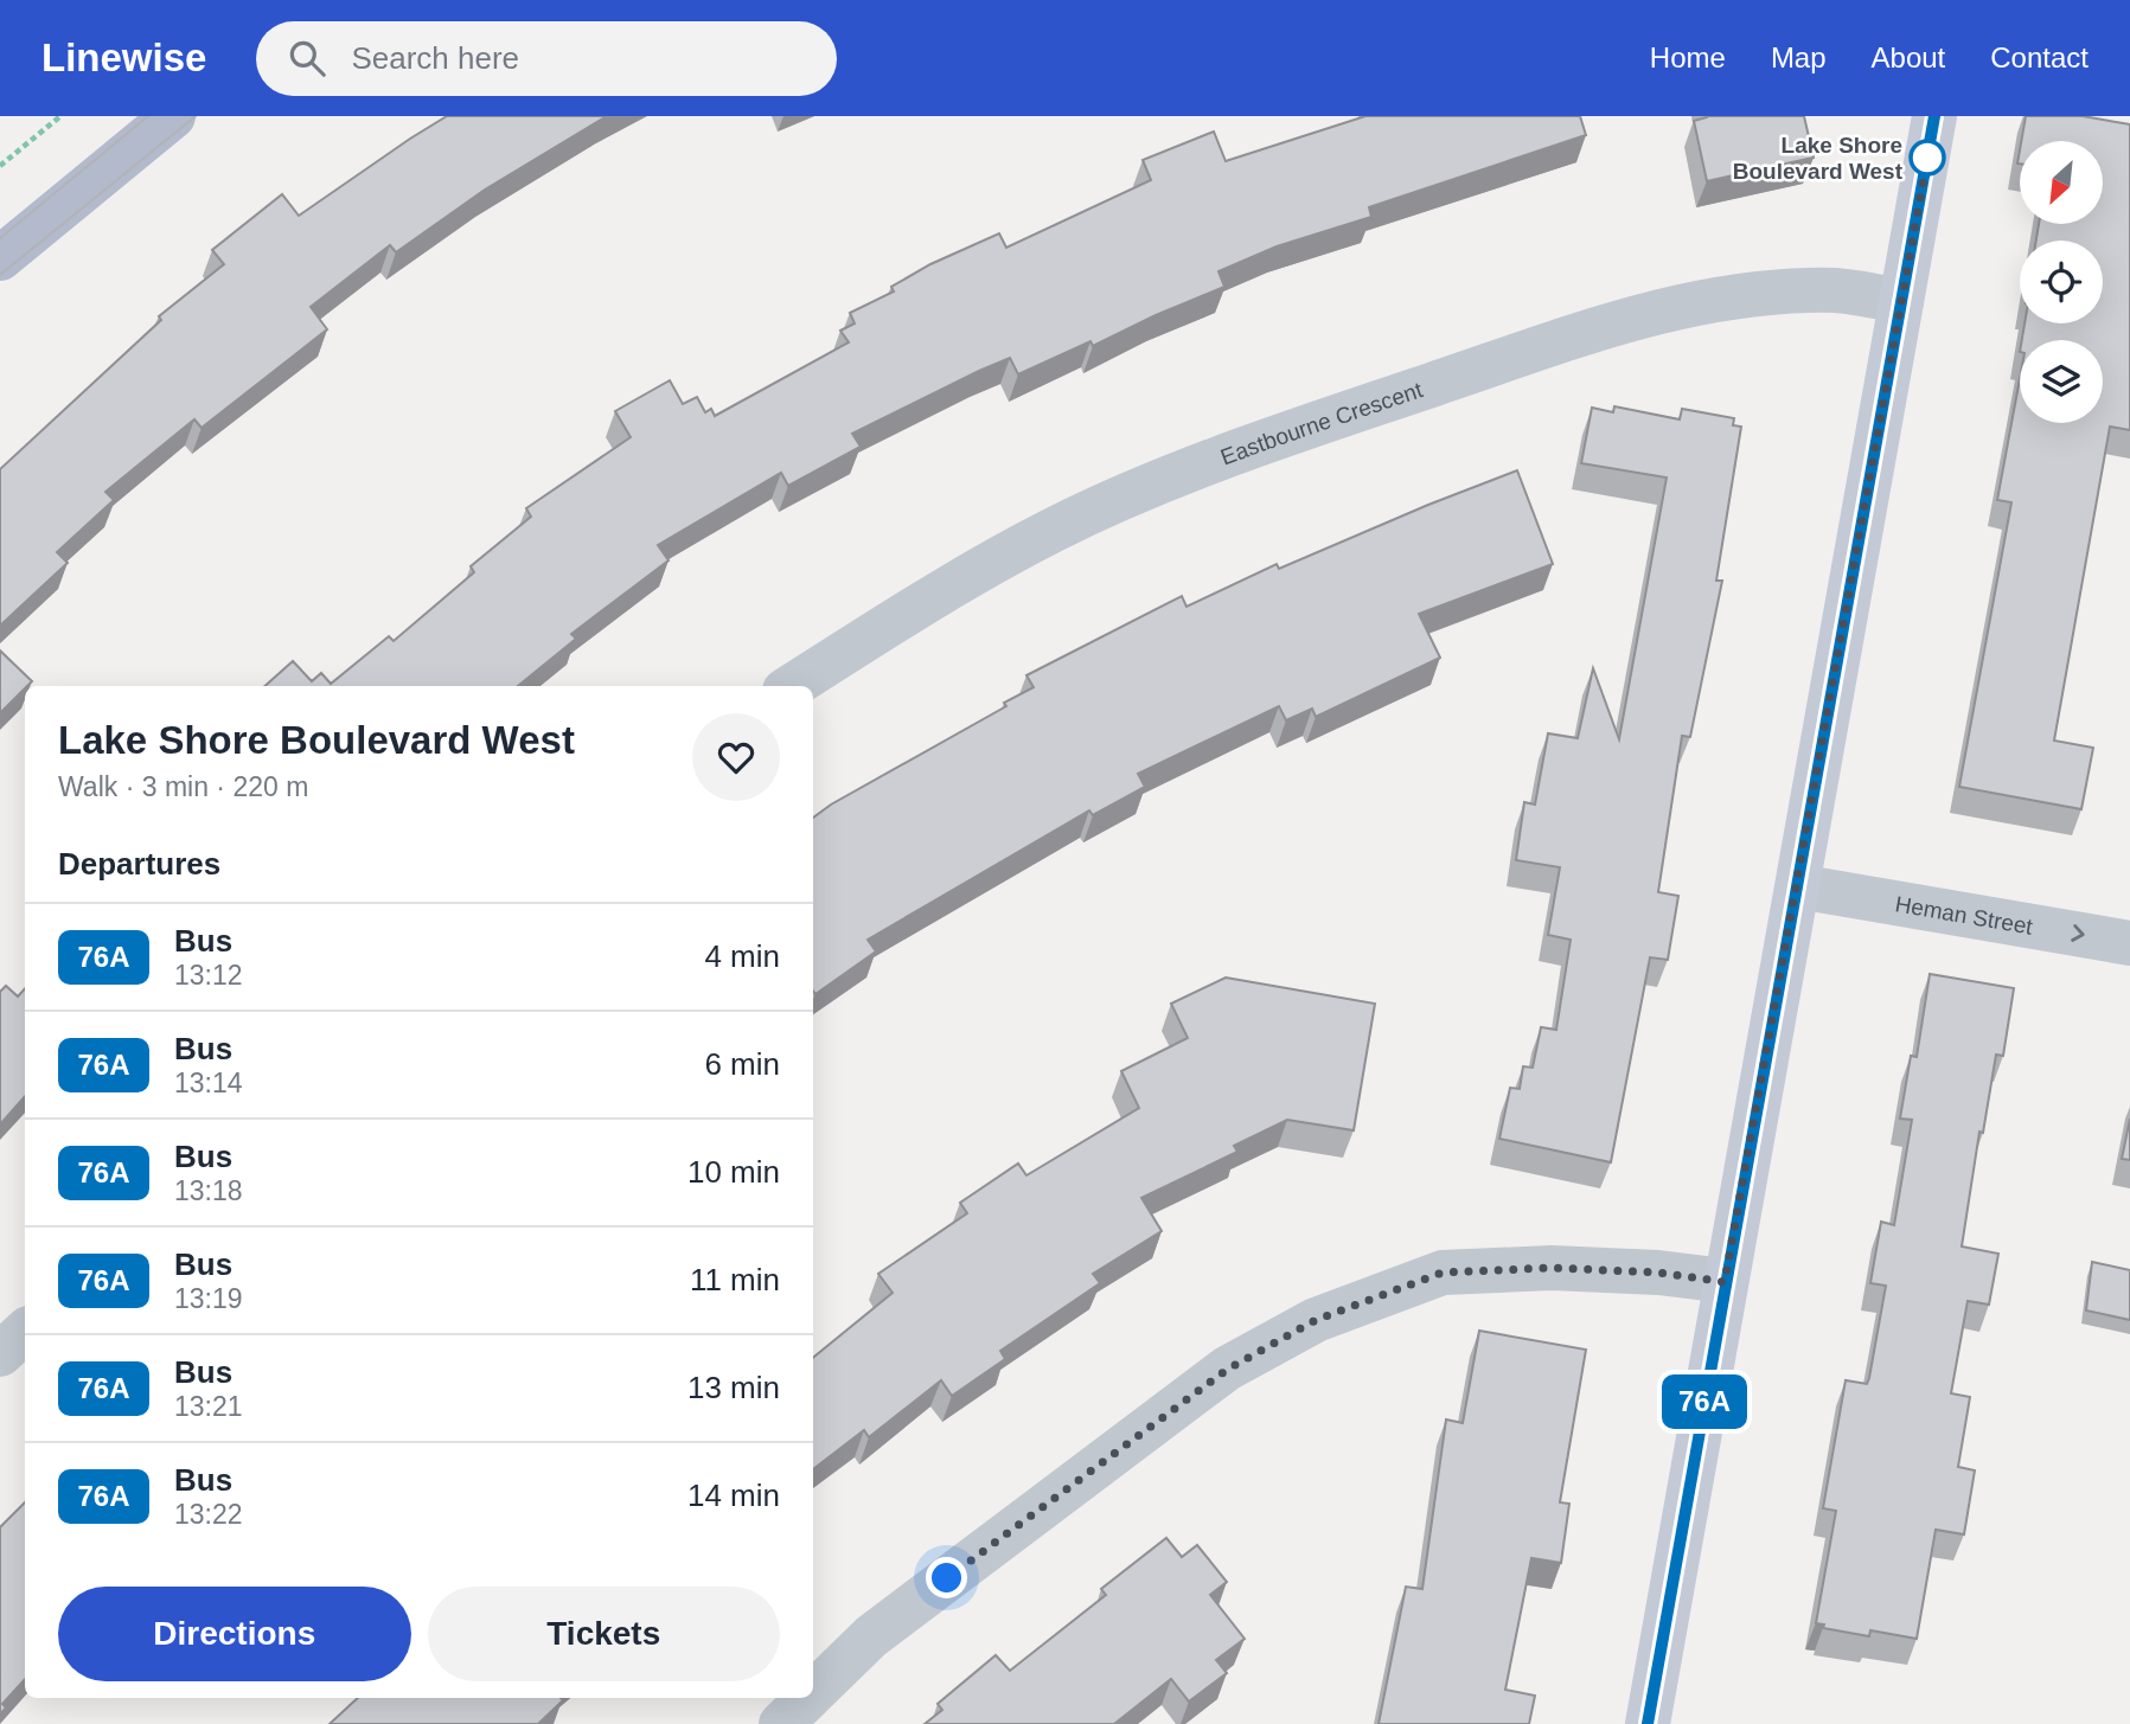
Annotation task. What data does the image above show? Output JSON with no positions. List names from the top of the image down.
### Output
{
  "streets": {
    "street": ["Eastbourne Crescent", "Heman Street"]
  },
  "one_way": ["Heman Street"],
  "places": ["Lake Shore Boulevard West"],
  "lines": ["bus line 76A"],
  "north": "bottom left",
  "page": {
    "header": "Linewise",
    "search": "Search here",
    "nav": [
      "Home",
      "Map",
      "About",
      "Contact"
    ],
    "on_map": "76A",
    "heading": [
      ["Lake Shore Boulevard West", "Walk · 3 min · 220 m"],
      "Departures"
    ],
    "list": [
      {
        "mark": "76A",
        "name": "Bus",
        "note": "13:12",
        "value": "4 min"
      },
      {
        "mark": "76A",
        "name": "Bus",
        "note": "13:14",
        "value": "6 min"
      },
      {
        "mark": "76A",
        "name": "Bus",
        "note": "13:18",
        "value": "10 min"
      },
      {
        "mark": "76A",
        "name": "Bus",
        "note": "13:19",
        "value": "11 min"
      },
      {
        "mark": "76A",
        "name": "Bus",
        "note": "13:21",
        "value": "13 min"
      },
      {
        "mark": "76A",
        "name": "Bus",
        "note": "13:22",
        "value": "14 min"
      }
    ],
    "buttons": ["Directions", "Tickets"]
  }
}
